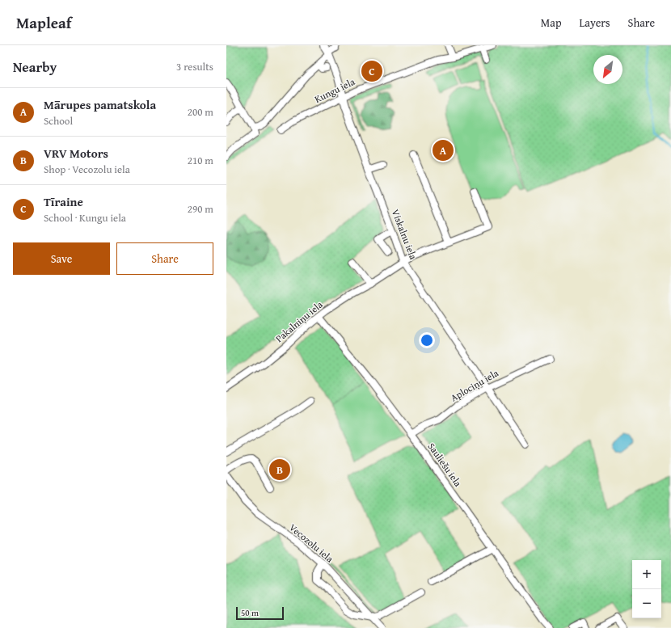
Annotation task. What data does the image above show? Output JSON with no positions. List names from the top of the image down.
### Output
{
  "streets": {
    "street": [
      "Kungu iela",
      "Viskalnu iela",
      "Pakalniņu iela",
      "Aplociņu iela",
      "Sauliešu iela",
      "Vecozolu iela"
    ]
  },
  "crossings": [
    ["Kungu iela", "Viskalnu iela"],
    ["Viskalnu iela", "Pakalniņu iela"],
    ["Viskalnu iela", "Aplociņu iela"],
    ["Pakalniņu iela", "Sauliešu iela"],
    ["Aplociņu iela", "Sauliešu iela"]
  ],
  "scale_bar": "50 m",
  "north": "bottom left",
  "page": {
    "header": "Mapleaf",
    "nav": ["Map", "Layers", "Share"],
    "heading": ["Nearby", "3 results"],
    "pins": ["C", "A", "B"],
    "list": [
      {
        "mark": "A",
        "name": "Mārupes pamatskola",
        "note": "School",
        "value": "200 m"
      },
      {
        "mark": "B",
        "name": "VRV Motors",
        "note": "Shop · Vecozolu iela",
        "value": "210 m"
      },
      {
        "mark": "C",
        "name": "Tīraine",
        "note": "School · Kungu iela",
        "value": "290 m"
      }
    ],
    "buttons": ["Save", "Share"],
    "map_buttons": ["+", "−"],
    "scale": "50 m"
  }
}
